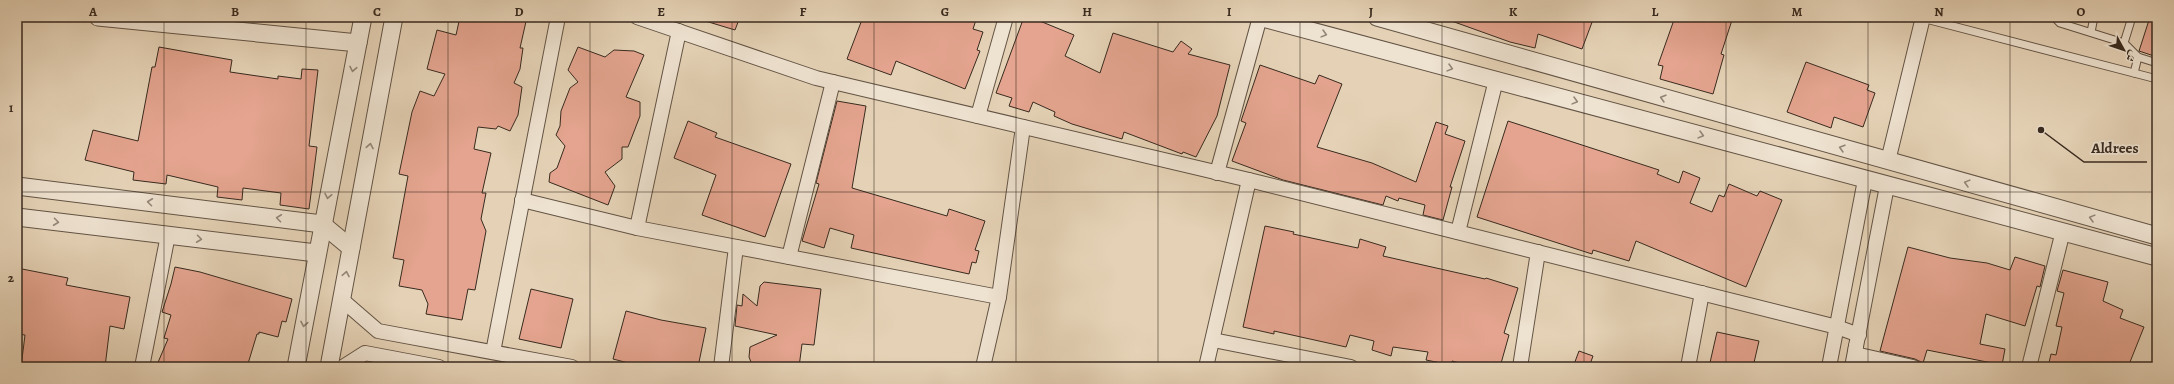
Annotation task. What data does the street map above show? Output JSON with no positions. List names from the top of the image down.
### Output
{
  "places": ["Aldrees"],
  "north": "bottom right",
  "grid": {
    "columns": [
      "A",
      "B",
      "C",
      "D",
      "E",
      "F",
      "G",
      "H",
      "I",
      "J",
      "K",
      "L",
      "M",
      "N",
      "O"
    ],
    "rows": ["1", "2"]
  }
}
